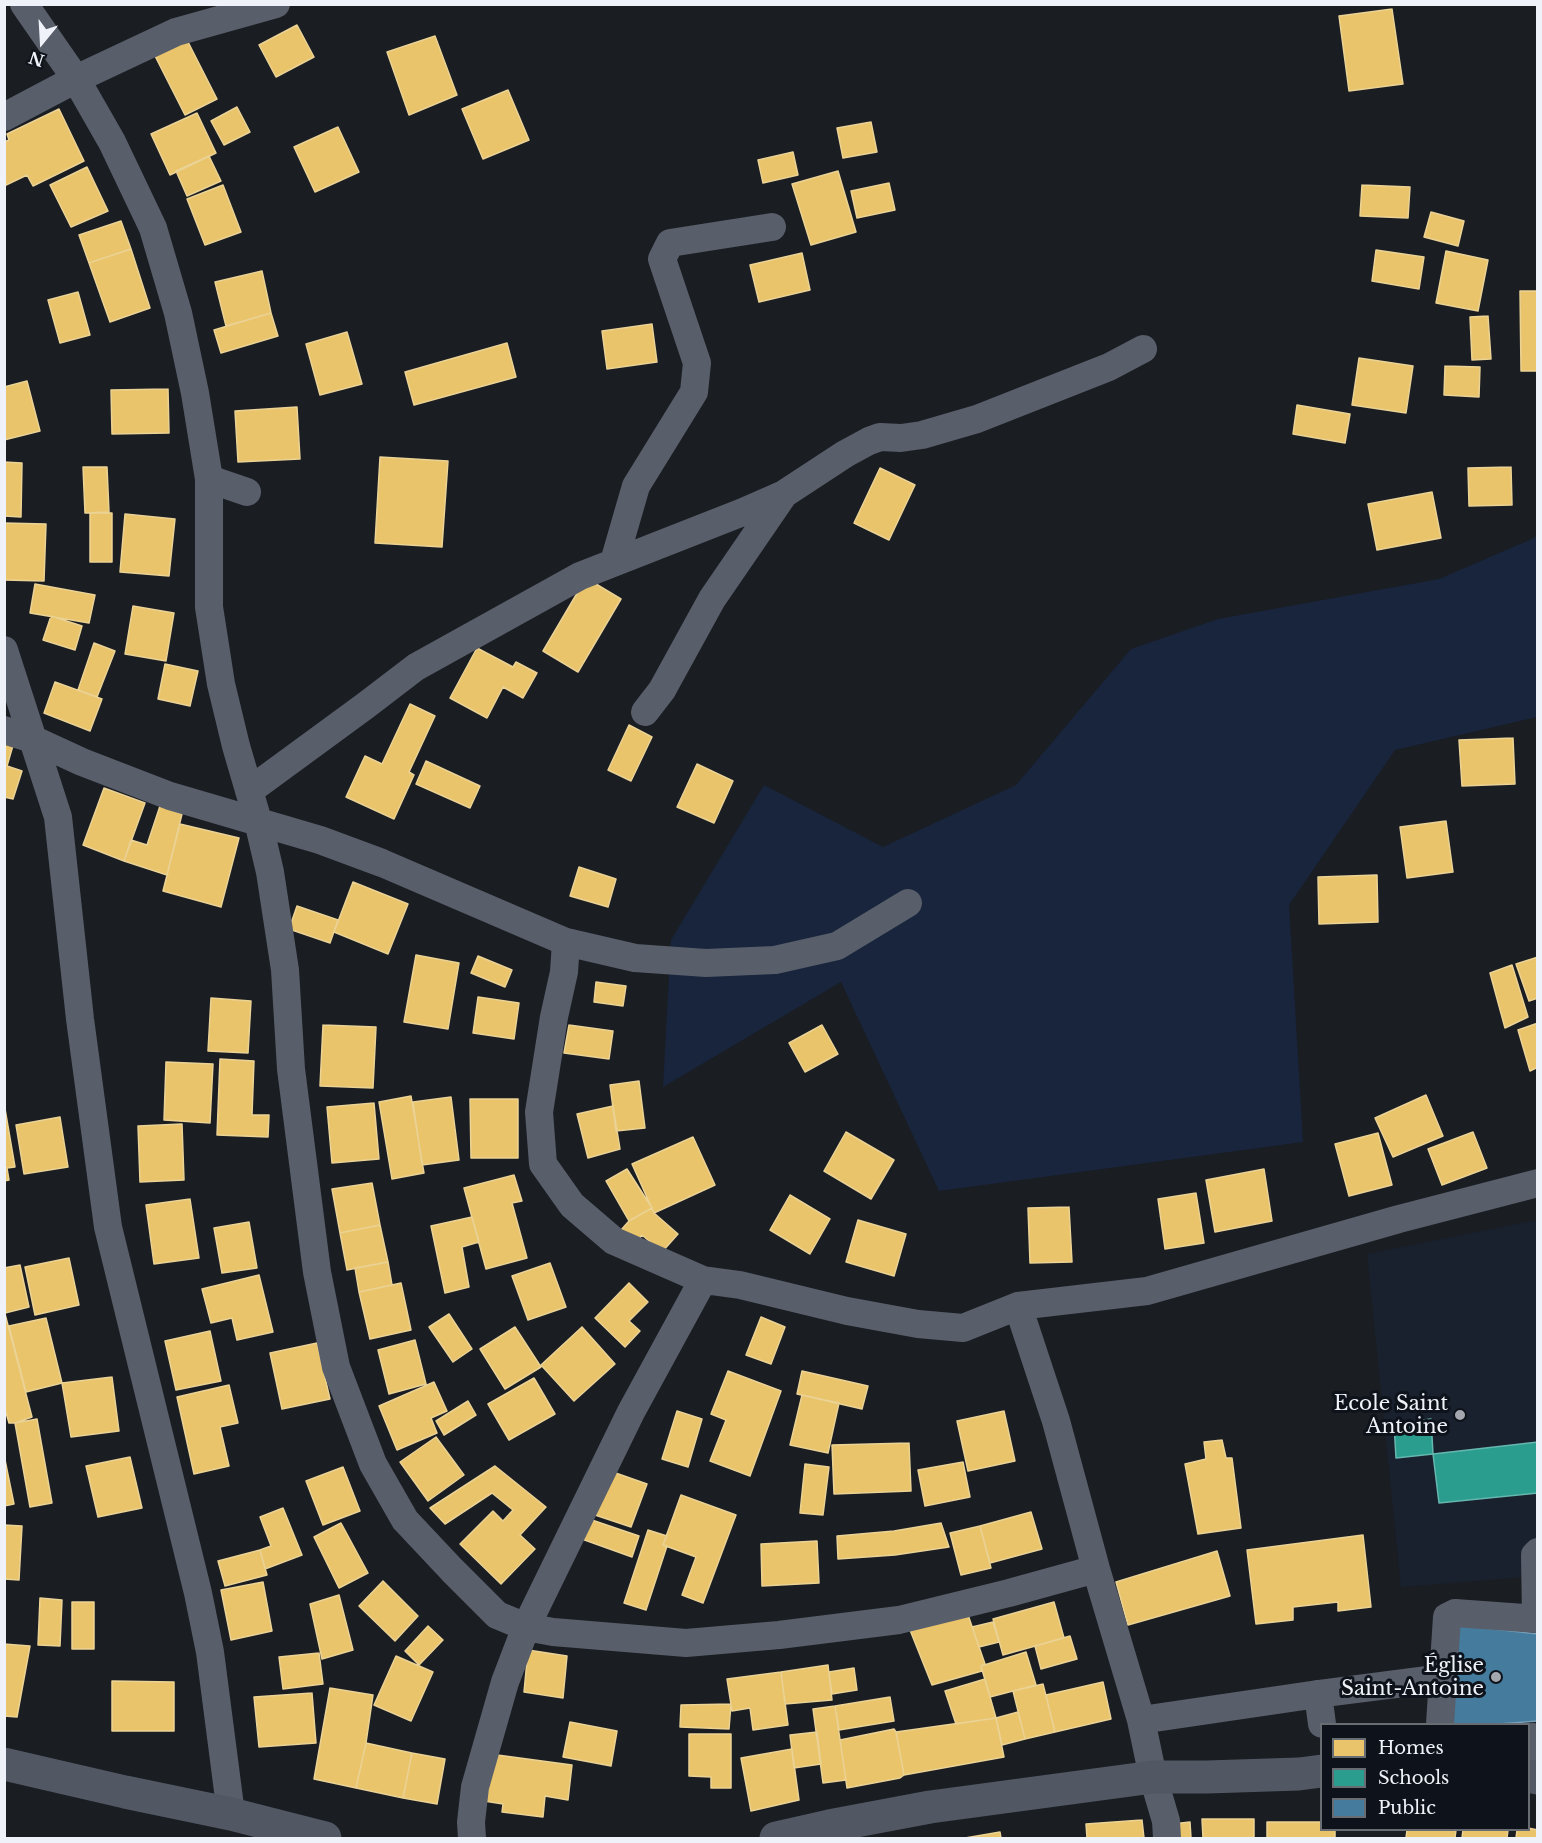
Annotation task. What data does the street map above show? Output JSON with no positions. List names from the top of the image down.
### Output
{
  "places": ["Ecole Saint Antoine", "Église Saint-Antoine"],
  "legend": ["Homes", "Schools", "Public"],
  "north": "bottom"
}
